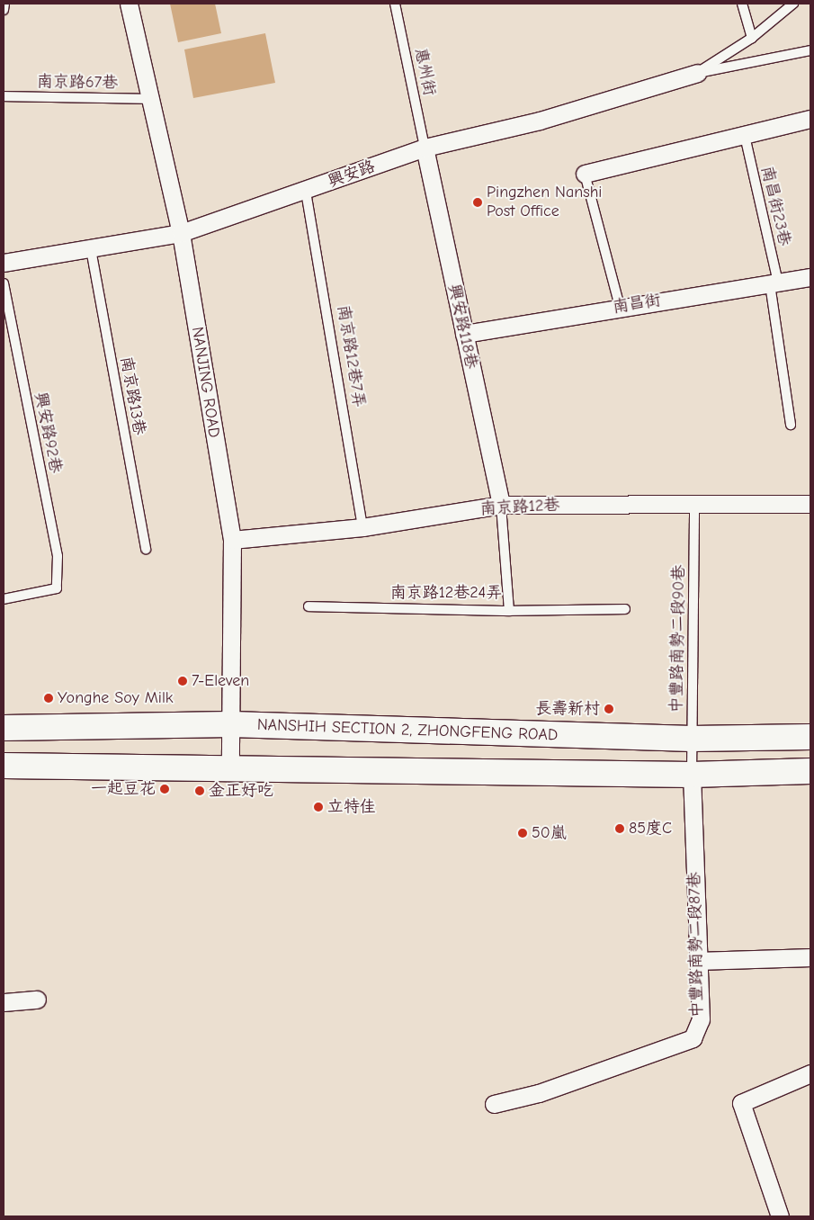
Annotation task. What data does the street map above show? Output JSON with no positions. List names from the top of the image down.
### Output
{
  "streets": {
    "main road": ["NANSHIH SECTION 2, ZHONGFENG ROAD"],
    "street": [
      "興安路",
      "南昌街",
      "興安路118巷",
      "NANJING ROAD",
      "南京路12巷",
      "中豐路南勢二段87巷"
    ],
    "lane": [
      "惠州街",
      "南京路67巷",
      "南昌街23巷",
      "南京路12巷7弄",
      "南京路13巷",
      "興安路92巷",
      "南京路12巷24弄",
      "中豐路南勢二段90巷"
    ]
  },
  "crossings": [
    ["惠州街", "興安路"],
    ["惠州街", "興安路118巷"],
    ["南京路67巷", "NANJING ROAD"],
    ["興安路", "興安路118巷"],
    ["興安路", "南京路12巷7弄"],
    ["興安路", "NANJING ROAD"],
    ["興安路", "南京路13巷"],
    ["南昌街23巷", "南昌街"],
    ["南昌街", "興安路118巷"],
    ["興安路118巷", "南京路12巷"],
    ["興安路118巷", "南京路12巷24弄"],
    ["南京路12巷7弄", "南京路12巷"],
    ["NANJING ROAD", "南京路12巷"],
    ["NANJING ROAD", "NANSHIH SECTION 2, ZHONGFENG ROAD"],
    ["南京路12巷", "南京路12巷24弄"],
    ["南京路12巷", "中豐路南勢二段90巷"],
    ["中豐路南勢二段90巷", "NANSHIH SECTION 2, ZHONGFENG ROAD"],
    ["中豐路南勢二段90巷", "中豐路南勢二段87巷"]
  ],
  "places": [
    "Pingzhen Nanshi Post Office",
    "7-Eleven",
    "Yonghe Soy Milk",
    "長壽新村",
    "一起豆花",
    "金正好吃",
    "立特佳",
    "85度C",
    "50嵐"
  ]
}
